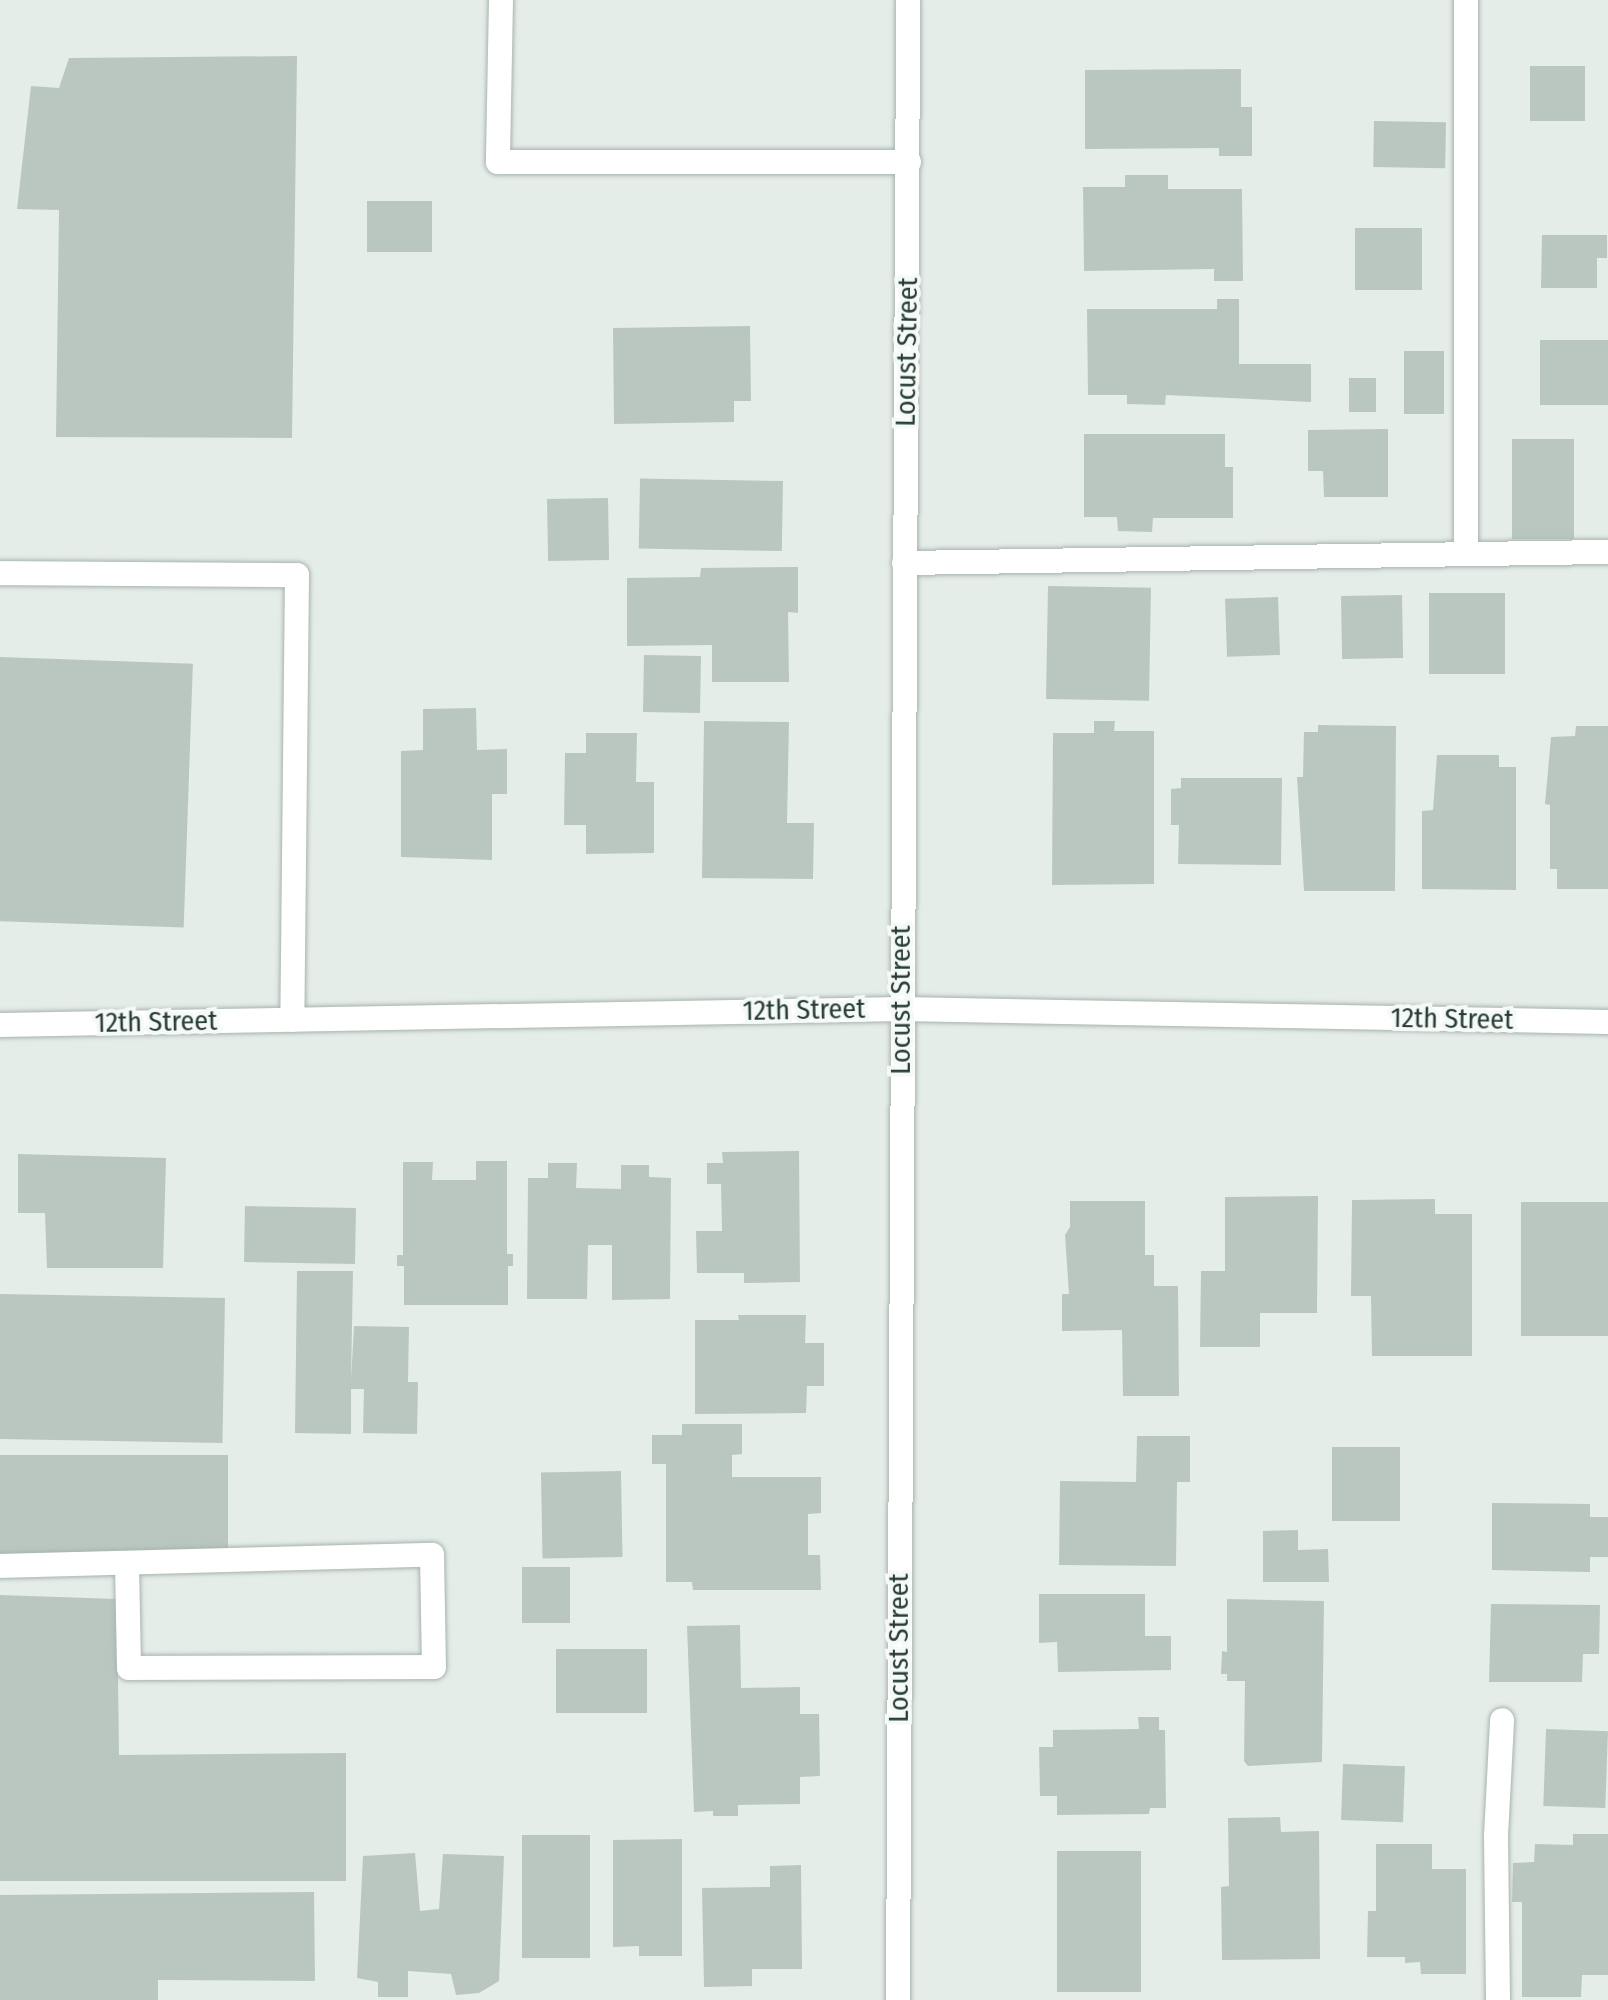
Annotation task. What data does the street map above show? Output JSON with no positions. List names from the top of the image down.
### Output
{
  "streets": {
    "street": ["Locust Street", "12th Street"]
  },
  "crossings": [
    ["Locust Street", "12th Street"]
  ]
}
